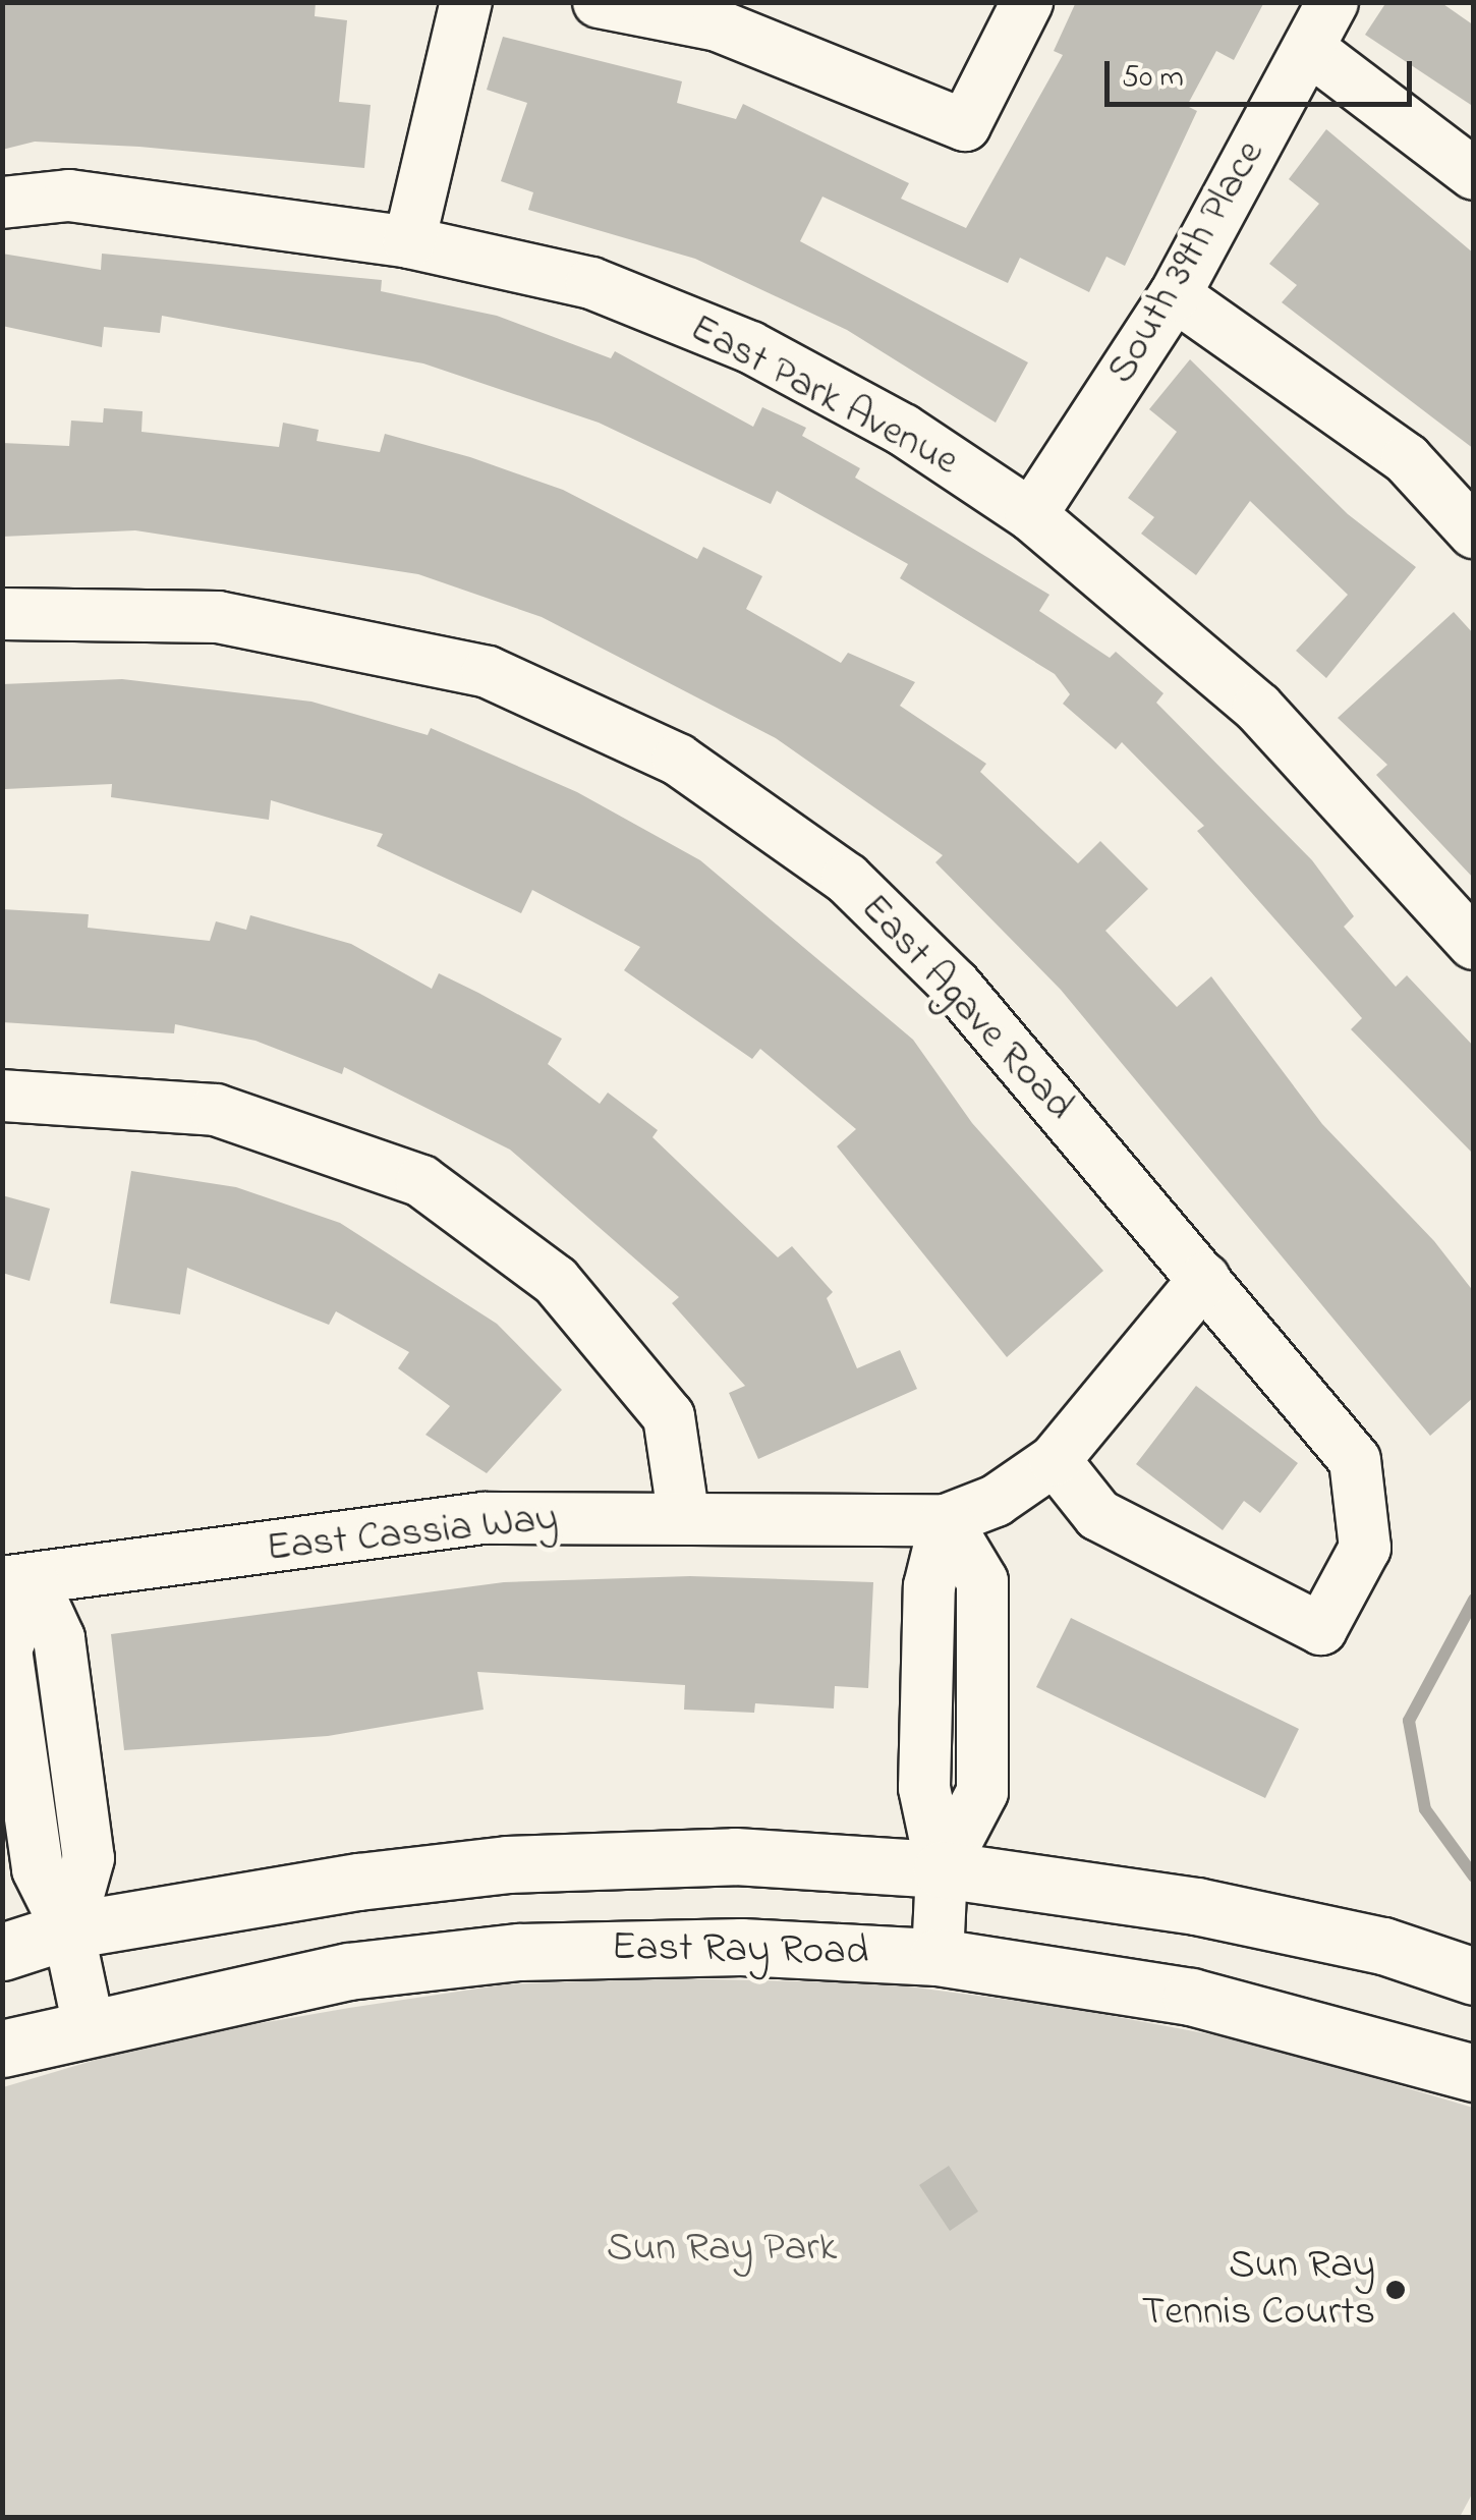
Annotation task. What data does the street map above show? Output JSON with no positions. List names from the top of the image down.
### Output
{
  "streets": {
    "main road": ["East Ray Road"],
    "street": [
      "South 39th Place",
      "East Park Avenue",
      "East Agave Road",
      "East Cassia Way"
    ]
  },
  "crossings": [
    ["South 39th Place", "East Park Avenue"]
  ],
  "parks": ["Sun Ray Park"],
  "places": ["Sun Ray Tennis Courts"],
  "scale_bar": "50 m"
}
